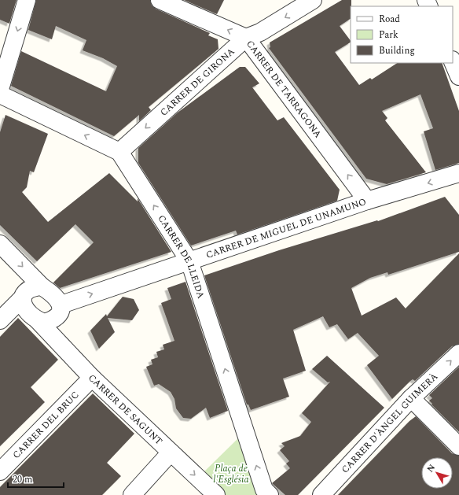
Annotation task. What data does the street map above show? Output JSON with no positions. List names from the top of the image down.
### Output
{
  "streets": {
    "street": [
      "CARRER DE GIRONA",
      "CARRER DE TARRAGONA",
      "CARRER DE MIGUEL DE UNAMUNO",
      "CARRER DE LLEIDA",
      "CARRER DE SAGUNT",
      "CARRER D'ÀNGEL GUIMERÀ",
      "CARRER DEL BRUC"
    ]
  },
  "crossings": [
    ["CARRER DE GIRONA", "CARRER DE TARRAGONA"],
    ["CARRER DE GIRONA", "CARRER DE LLEIDA"],
    ["CARRER DE TARRAGONA", "CARRER DE MIGUEL DE UNAMUNO"],
    ["CARRER DE MIGUEL DE UNAMUNO", "CARRER DE LLEIDA"],
    ["CARRER DE MIGUEL DE UNAMUNO", "CARRER DE SAGUNT"],
    ["CARRER DE SAGUNT", "CARRER DEL BRUC"]
  ],
  "one_way": ["CARRER DE GIRONA", "CARRER DE TARRAGONA", "CARRER DE LLEIDA"],
  "parks": ["Plaça de l'Església"],
  "legend": ["Road", "Park", "Building"],
  "scale_bar": "20 m",
  "north": "top left"
}
